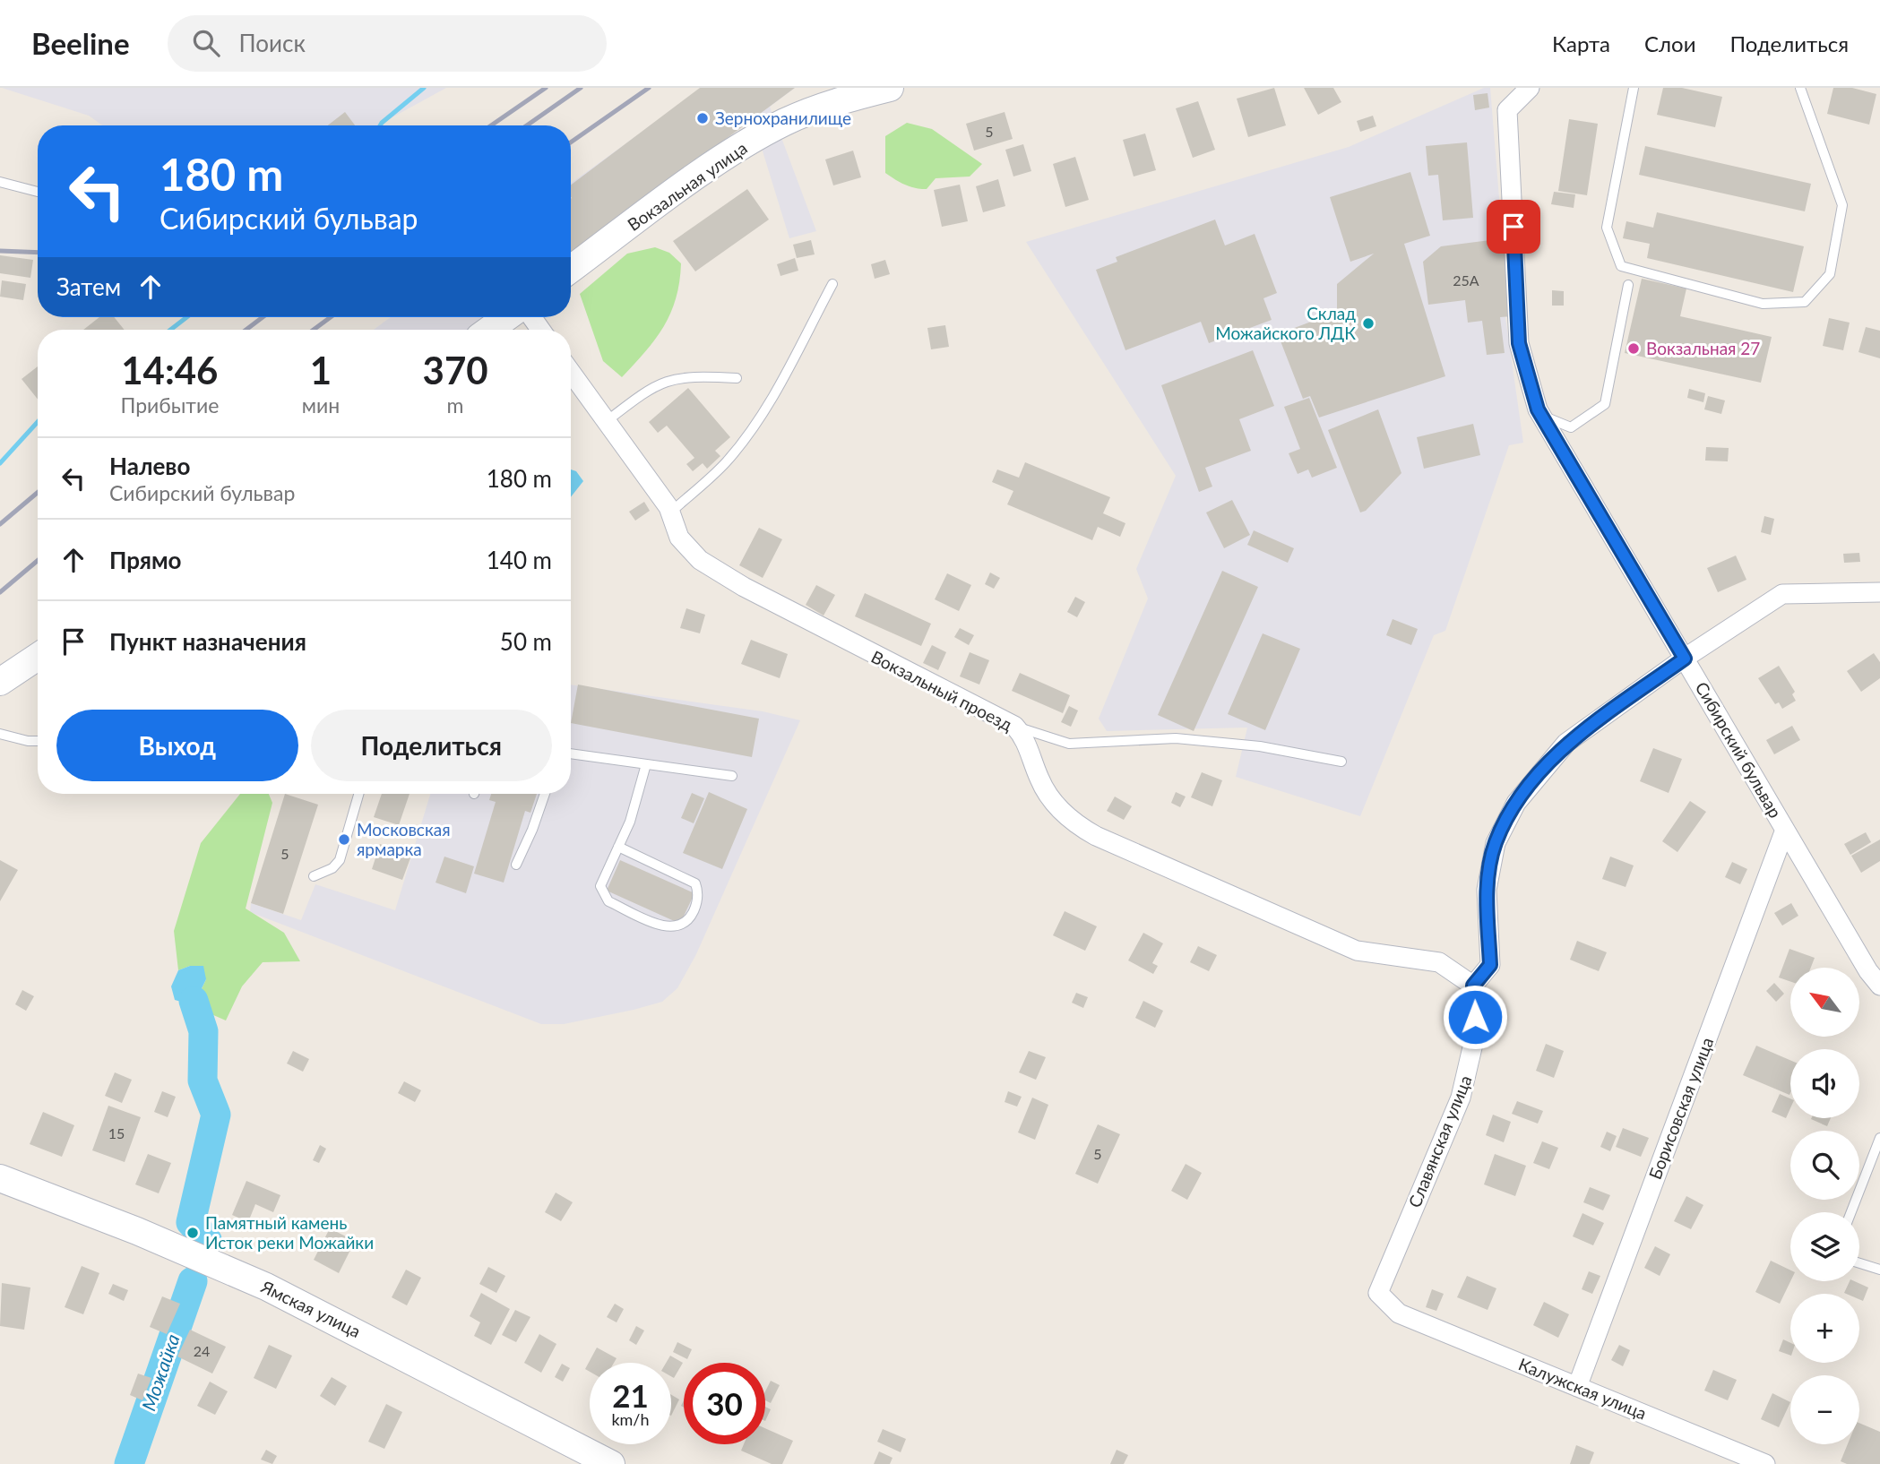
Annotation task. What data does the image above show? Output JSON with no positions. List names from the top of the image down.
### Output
{
  "streets": {
    "main road": ["Вокзальная улица", "Ямская улица"],
    "street": [
      "Вокзальный проезд",
      "Сибирский бульвар",
      "Борисовская улица",
      "Славянская улица",
      "Калужская улица"
    ]
  },
  "crossings": [
    ["Вокзальный проезд", "Славянская улица"],
    ["Сибирский бульвар", "Борисовская улица"],
    ["Борисовская улица", "Калужская улица"],
    ["Славянская улица", "Калужская улица"]
  ],
  "water": ["Можайка"],
  "places": [
    "Зернохранилище",
    "Склад Можайского ЛДК",
    "Вокзальная 27",
    "Московская ярмарка",
    "Памятный камень Исток реки Можайки"
  ],
  "house_numbers": [
    "5",
    "25А",
    "5",
    "15",
    "5",
    "24"
  ],
  "north": "top left",
  "page": {
    "header": "Beeline",
    "search": "Поиск",
    "nav": ["Карта", "Слои", "Поделиться"],
    "turn": ["180 m", "Сибирский бульвар"],
    "then": "Затем",
    "eta": [
      "14:46",
      "Прибытие",
      "1",
      "мин",
      "370",
      "m"
    ],
    "list": [
      {
        "name": "Налево",
        "note": "Сибирский бульвар",
        "value": "180 m"
      },
      {
        "name": "Прямо",
        "value": "140 m"
      },
      {
        "name": "Пункт назначения",
        "value": "50 m"
      }
    ],
    "buttons": ["Выход", "Поделиться"],
    "map_buttons": ["+", "−"],
    "speed": "21 km/h",
    "limit": "30"
  }
}
